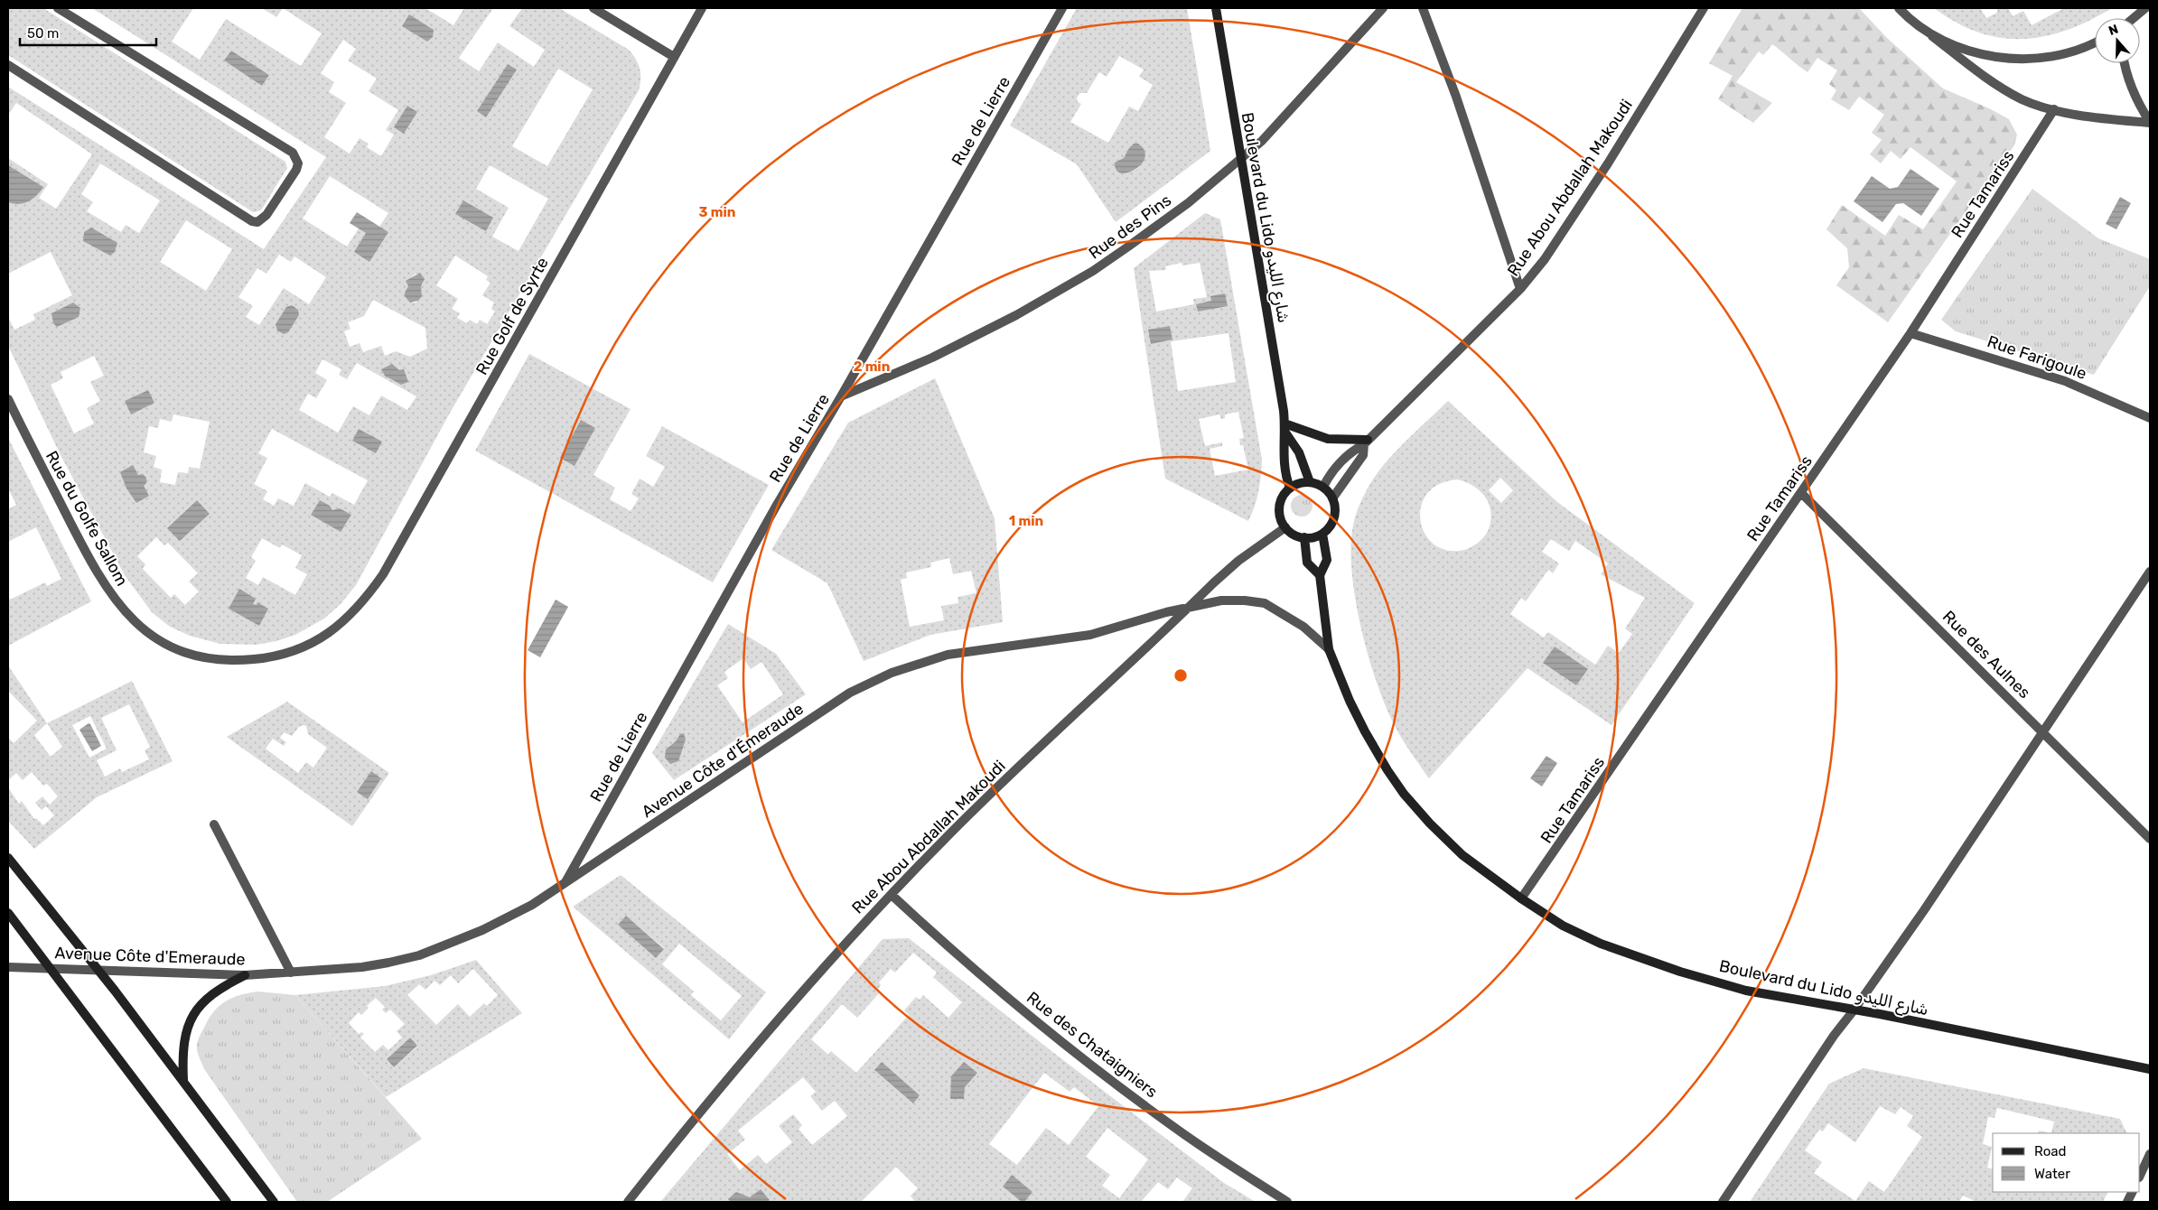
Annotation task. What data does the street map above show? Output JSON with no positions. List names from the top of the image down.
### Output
{
  "streets": {
    "main road": ["Boulevard du Lido شارع الليدو"],
    "street": [
      "Rue de Lierre",
      "Rue Abou Abdallah Makoudi",
      "Rue Tamariss",
      "Rue des Pins",
      "Rue Golf de Syrte",
      "Rue Farigoule",
      "Rue du Golfe Sallom",
      "Rue des Aulnes",
      "Avenue Côte d'Émeraude",
      "Avenue Côte d'Emeraude",
      "Rue des Chataigniers"
    ]
  },
  "crossings": [
    ["Rue de Lierre", "Rue des Pins"],
    ["Rue de Lierre", "Avenue Côte d'Émeraude"],
    ["Rue Abou Abdallah Makoudi", "Boulevard du Lido شارع الليدو"],
    ["Rue Abou Abdallah Makoudi", "Avenue Côte d'Émeraude"],
    ["Rue Abou Abdallah Makoudi", "Rue des Chataigniers"],
    ["Rue Tamariss", "Boulevard du Lido شارع الليدو"],
    ["Rue Tamariss", "Rue Farigoule"],
    ["Rue Tamariss", "Rue des Aulnes"],
    ["Boulevard du Lido شارع الليدو", "Rue des Pins"],
    ["Boulevard du Lido شارع الليدو", "Avenue Côte d'Émeraude"],
    ["Rue Golf de Syrte", "Rue du Golfe Sallom"],
    ["Avenue Côte d'Émeraude", "Avenue Côte d'Emeraude"]
  ],
  "legend": ["Road", "Water"],
  "scale_bar": "50 m",
  "north": "top",
  "rings": ["3 min", "2 min", "1 min"]
}
